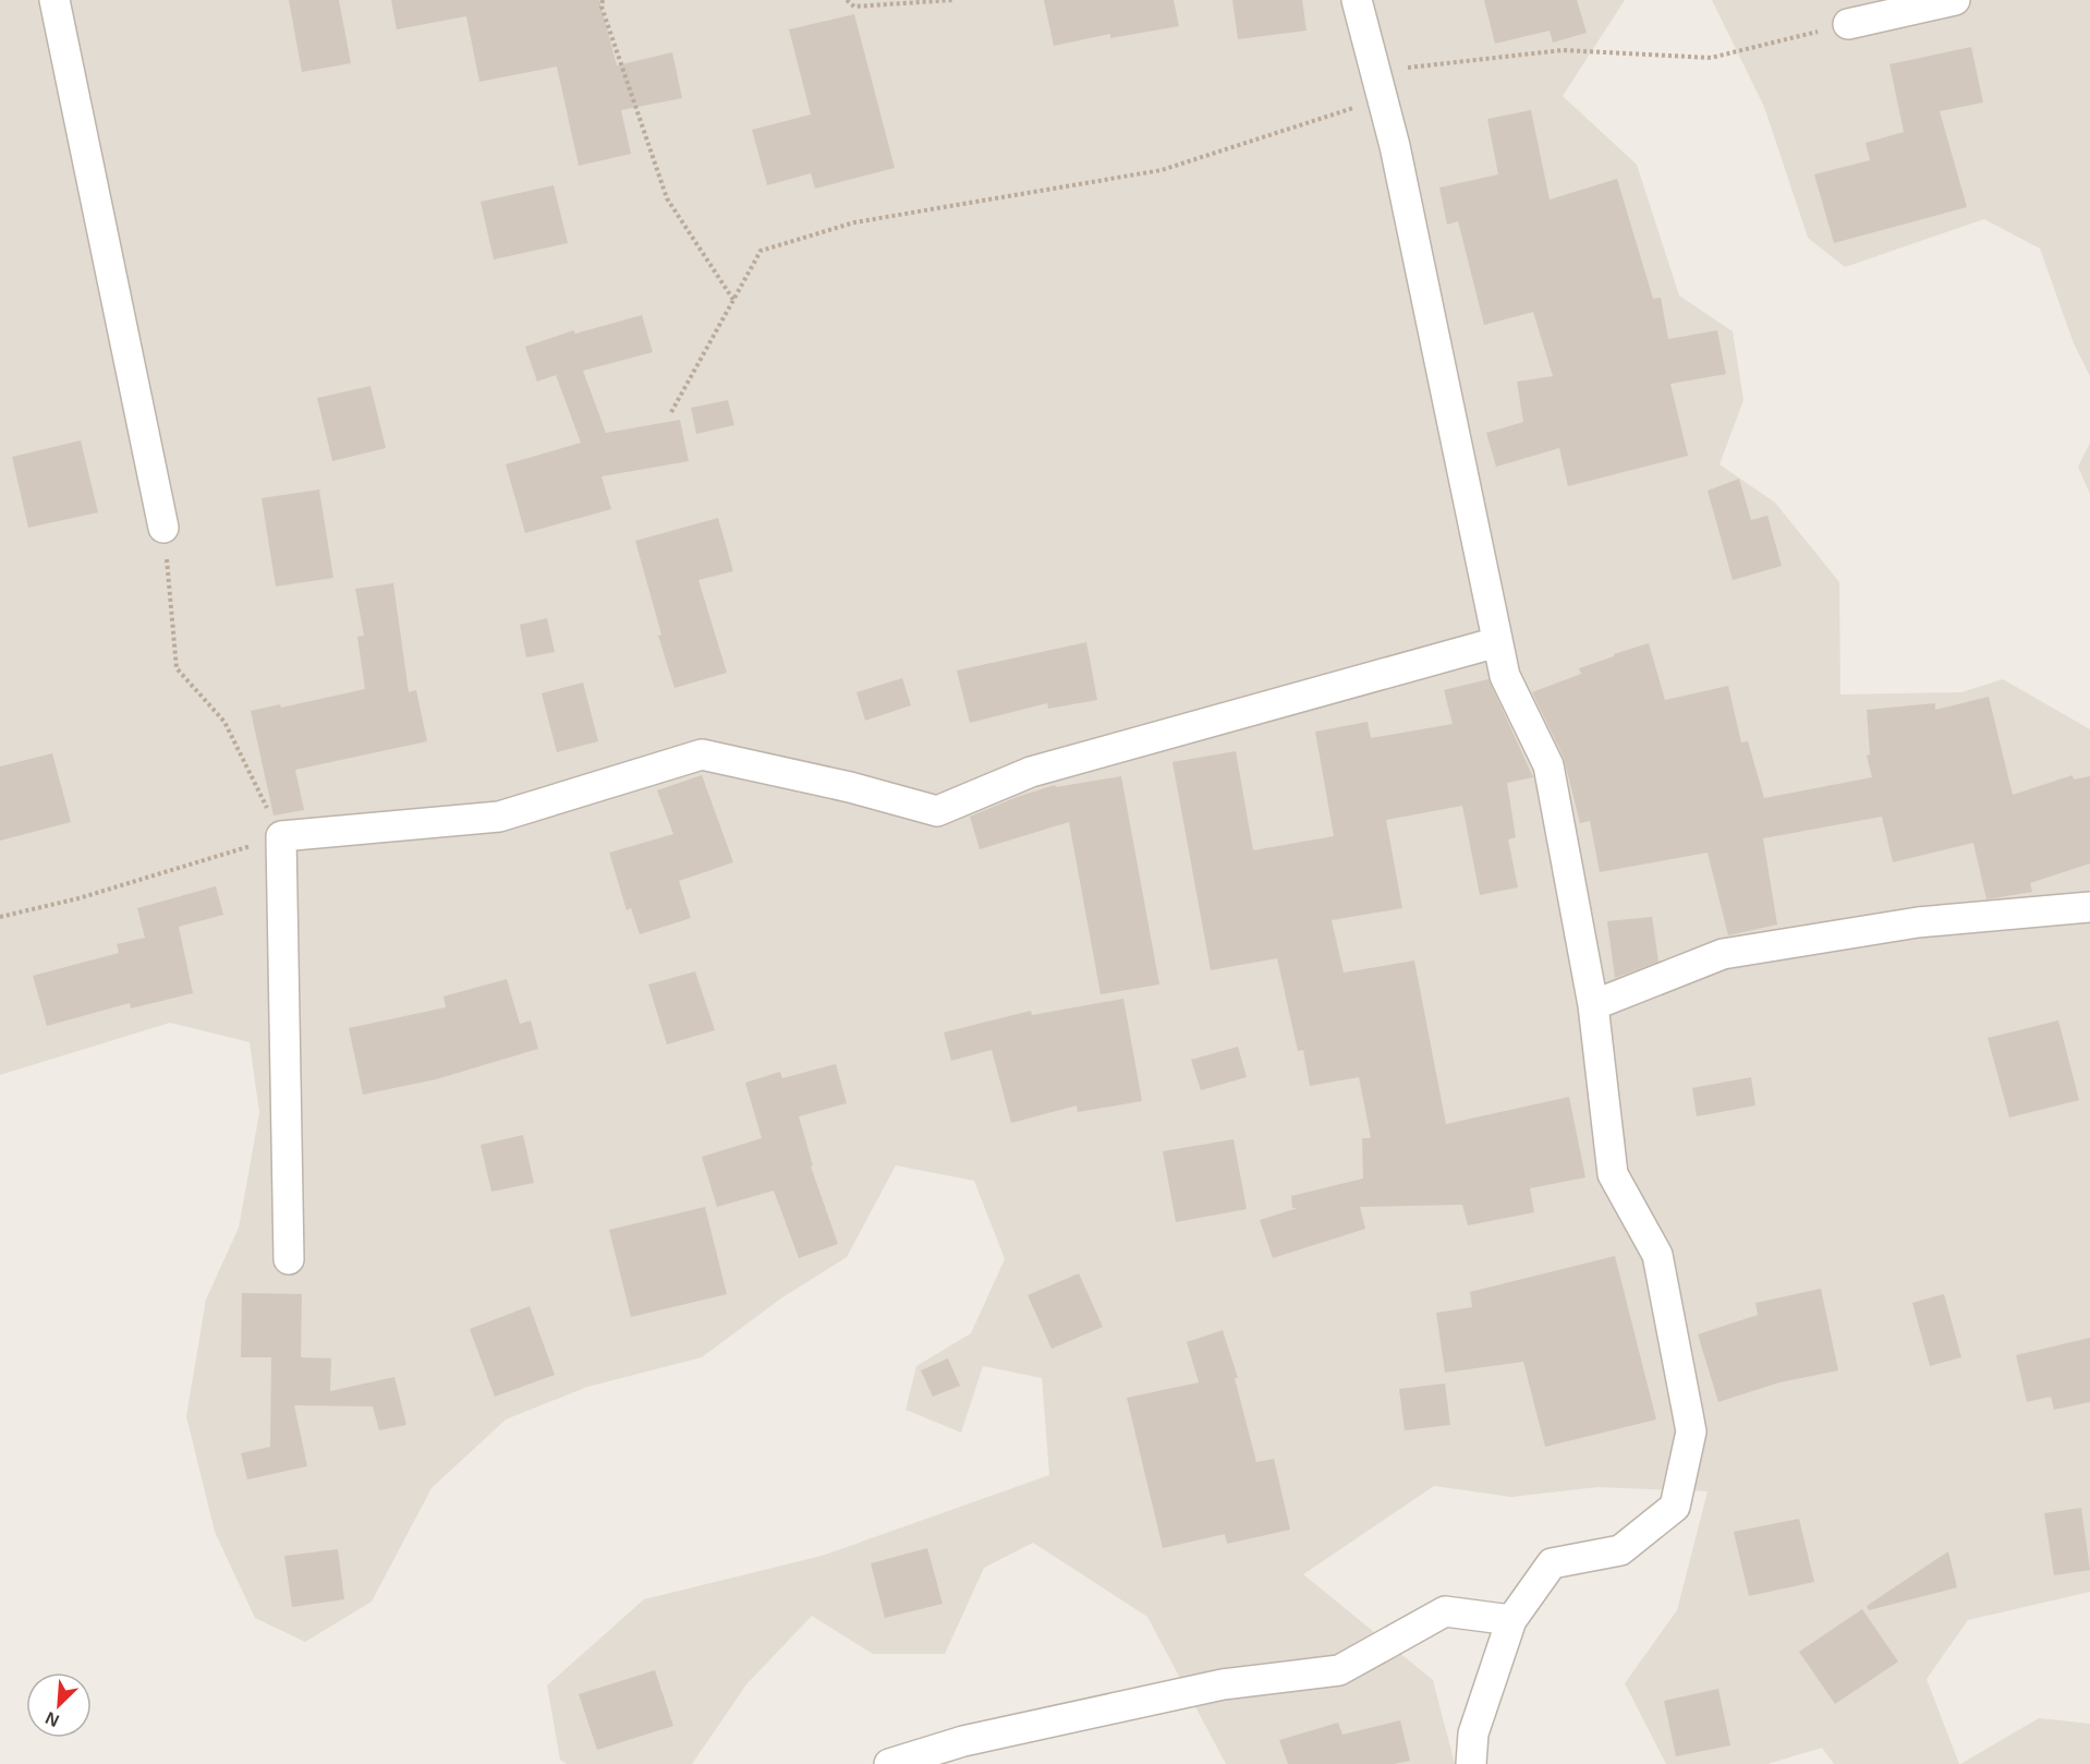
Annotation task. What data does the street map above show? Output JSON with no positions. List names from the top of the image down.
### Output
{
  "north": "bottom left"
}
